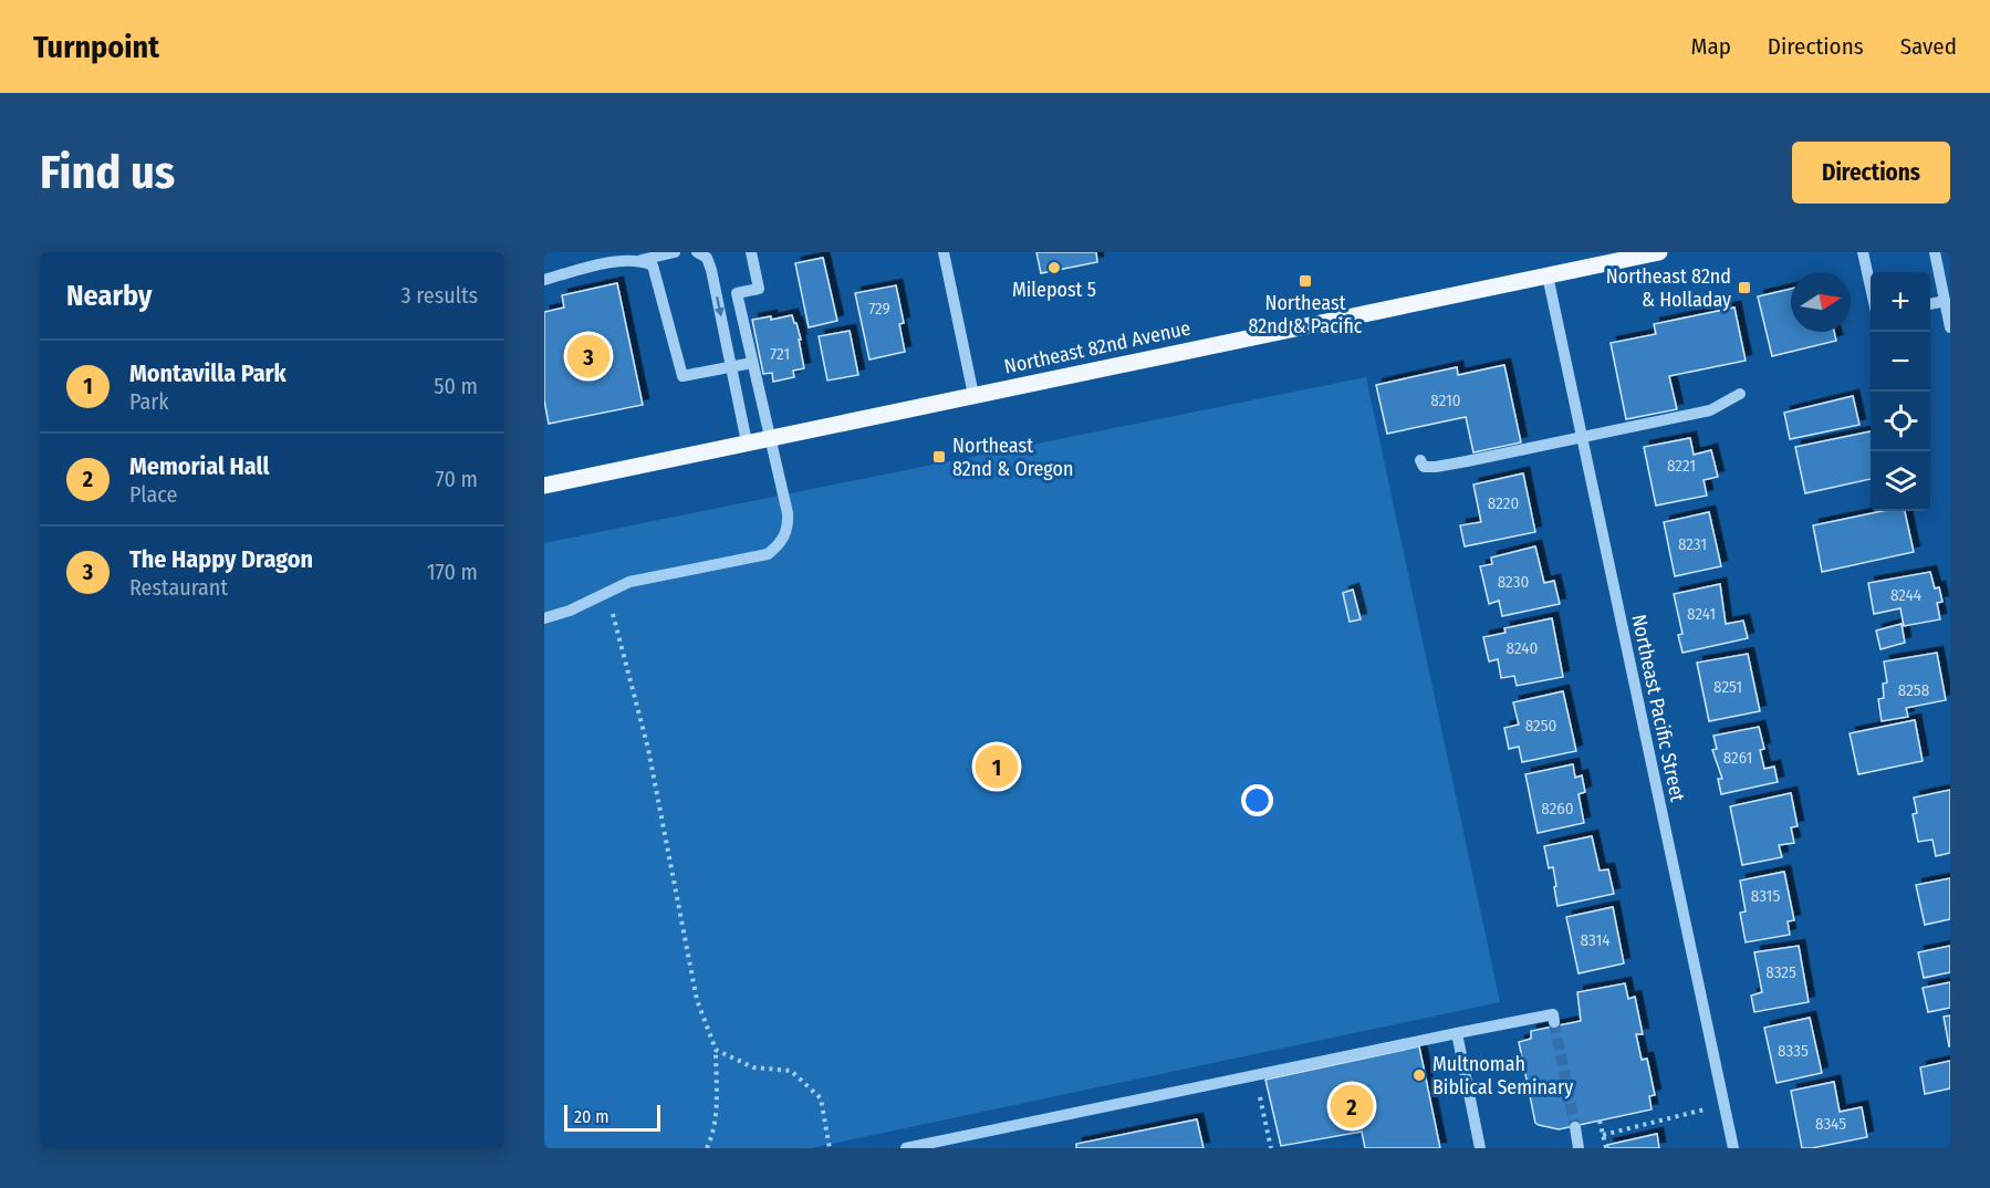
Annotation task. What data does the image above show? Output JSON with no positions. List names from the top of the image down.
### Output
{
  "streets": {
    "main road": ["Northeast 82nd Avenue"],
    "street": ["Northeast Pacific Street"]
  },
  "crossings": [
    ["Northeast 82nd Avenue", "Northeast Pacific Street"]
  ],
  "places": {
    "other": ["Milepost 5", "Multnomah Biblical Seminary"],
    "transit": ["Northeast 82nd & Pacific", "Northeast 82nd & Holladay", "Northeast 82nd & Oregon"]
  },
  "house_numbers": [
    "729",
    "721",
    "8210",
    "8221",
    "8220",
    "8231",
    "8230",
    "8244",
    "8241",
    "8240",
    "8251",
    "8258",
    "8250",
    "8261",
    "8260",
    "8315",
    "8314",
    "8325",
    "8335",
    "8345"
  ],
  "scale_bar": "20 m",
  "north": "right",
  "page": {
    "header": "Turnpoint",
    "nav": ["Map", "Directions", "Saved"],
    "buttons": "Directions",
    "title": "Find us",
    "heading": ["Nearby", "3 results"],
    "map_buttons": ["+", "−"],
    "pins": ["3", "1", "2"],
    "list": [
      {
        "mark": "1",
        "name": "Montavilla Park",
        "note": "Park",
        "value": "50 m"
      },
      {
        "mark": "2",
        "name": "Memorial Hall",
        "note": "Place",
        "value": "70 m"
      },
      {
        "mark": "3",
        "name": "The Happy Dragon",
        "note": "Restaurant",
        "value": "170 m"
      }
    ],
    "scale": "20 m"
  }
}
